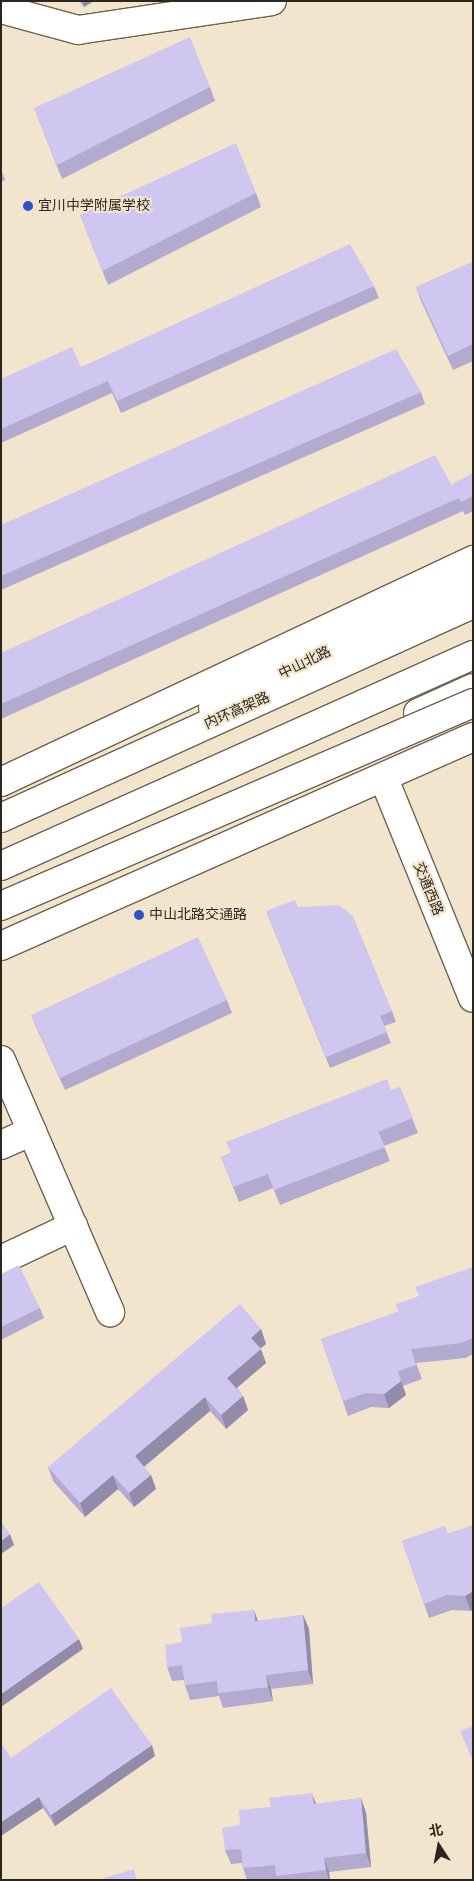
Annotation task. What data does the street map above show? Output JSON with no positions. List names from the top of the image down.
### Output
{
  "streets": {
    "main road": ["中山北路", "内环高架路", "交通西路"]
  },
  "places": ["宜川中学附属学校", "中山北路交通路"],
  "north": "top"
}
